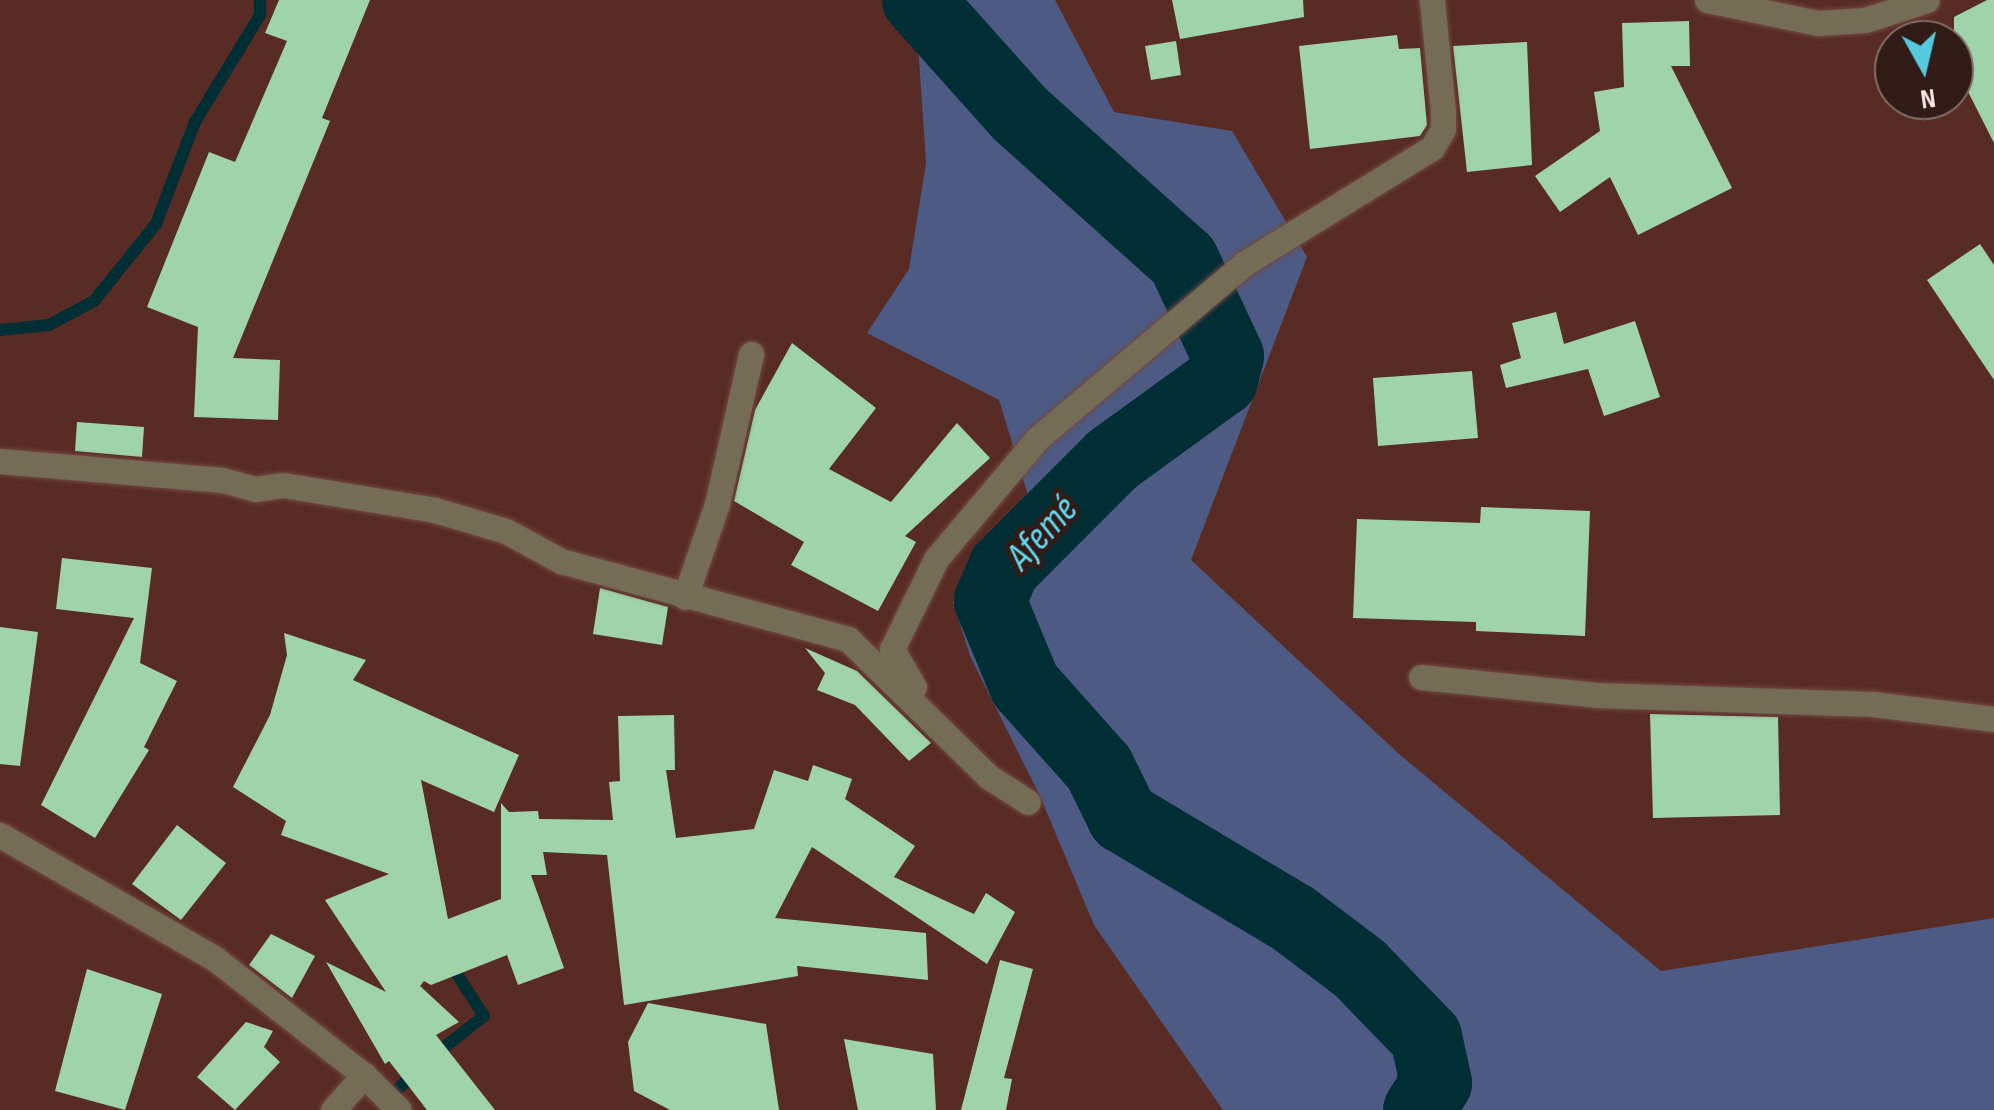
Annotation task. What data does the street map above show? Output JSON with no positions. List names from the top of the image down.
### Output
{
  "water": ["Afemé"],
  "north": "bottom"
}
